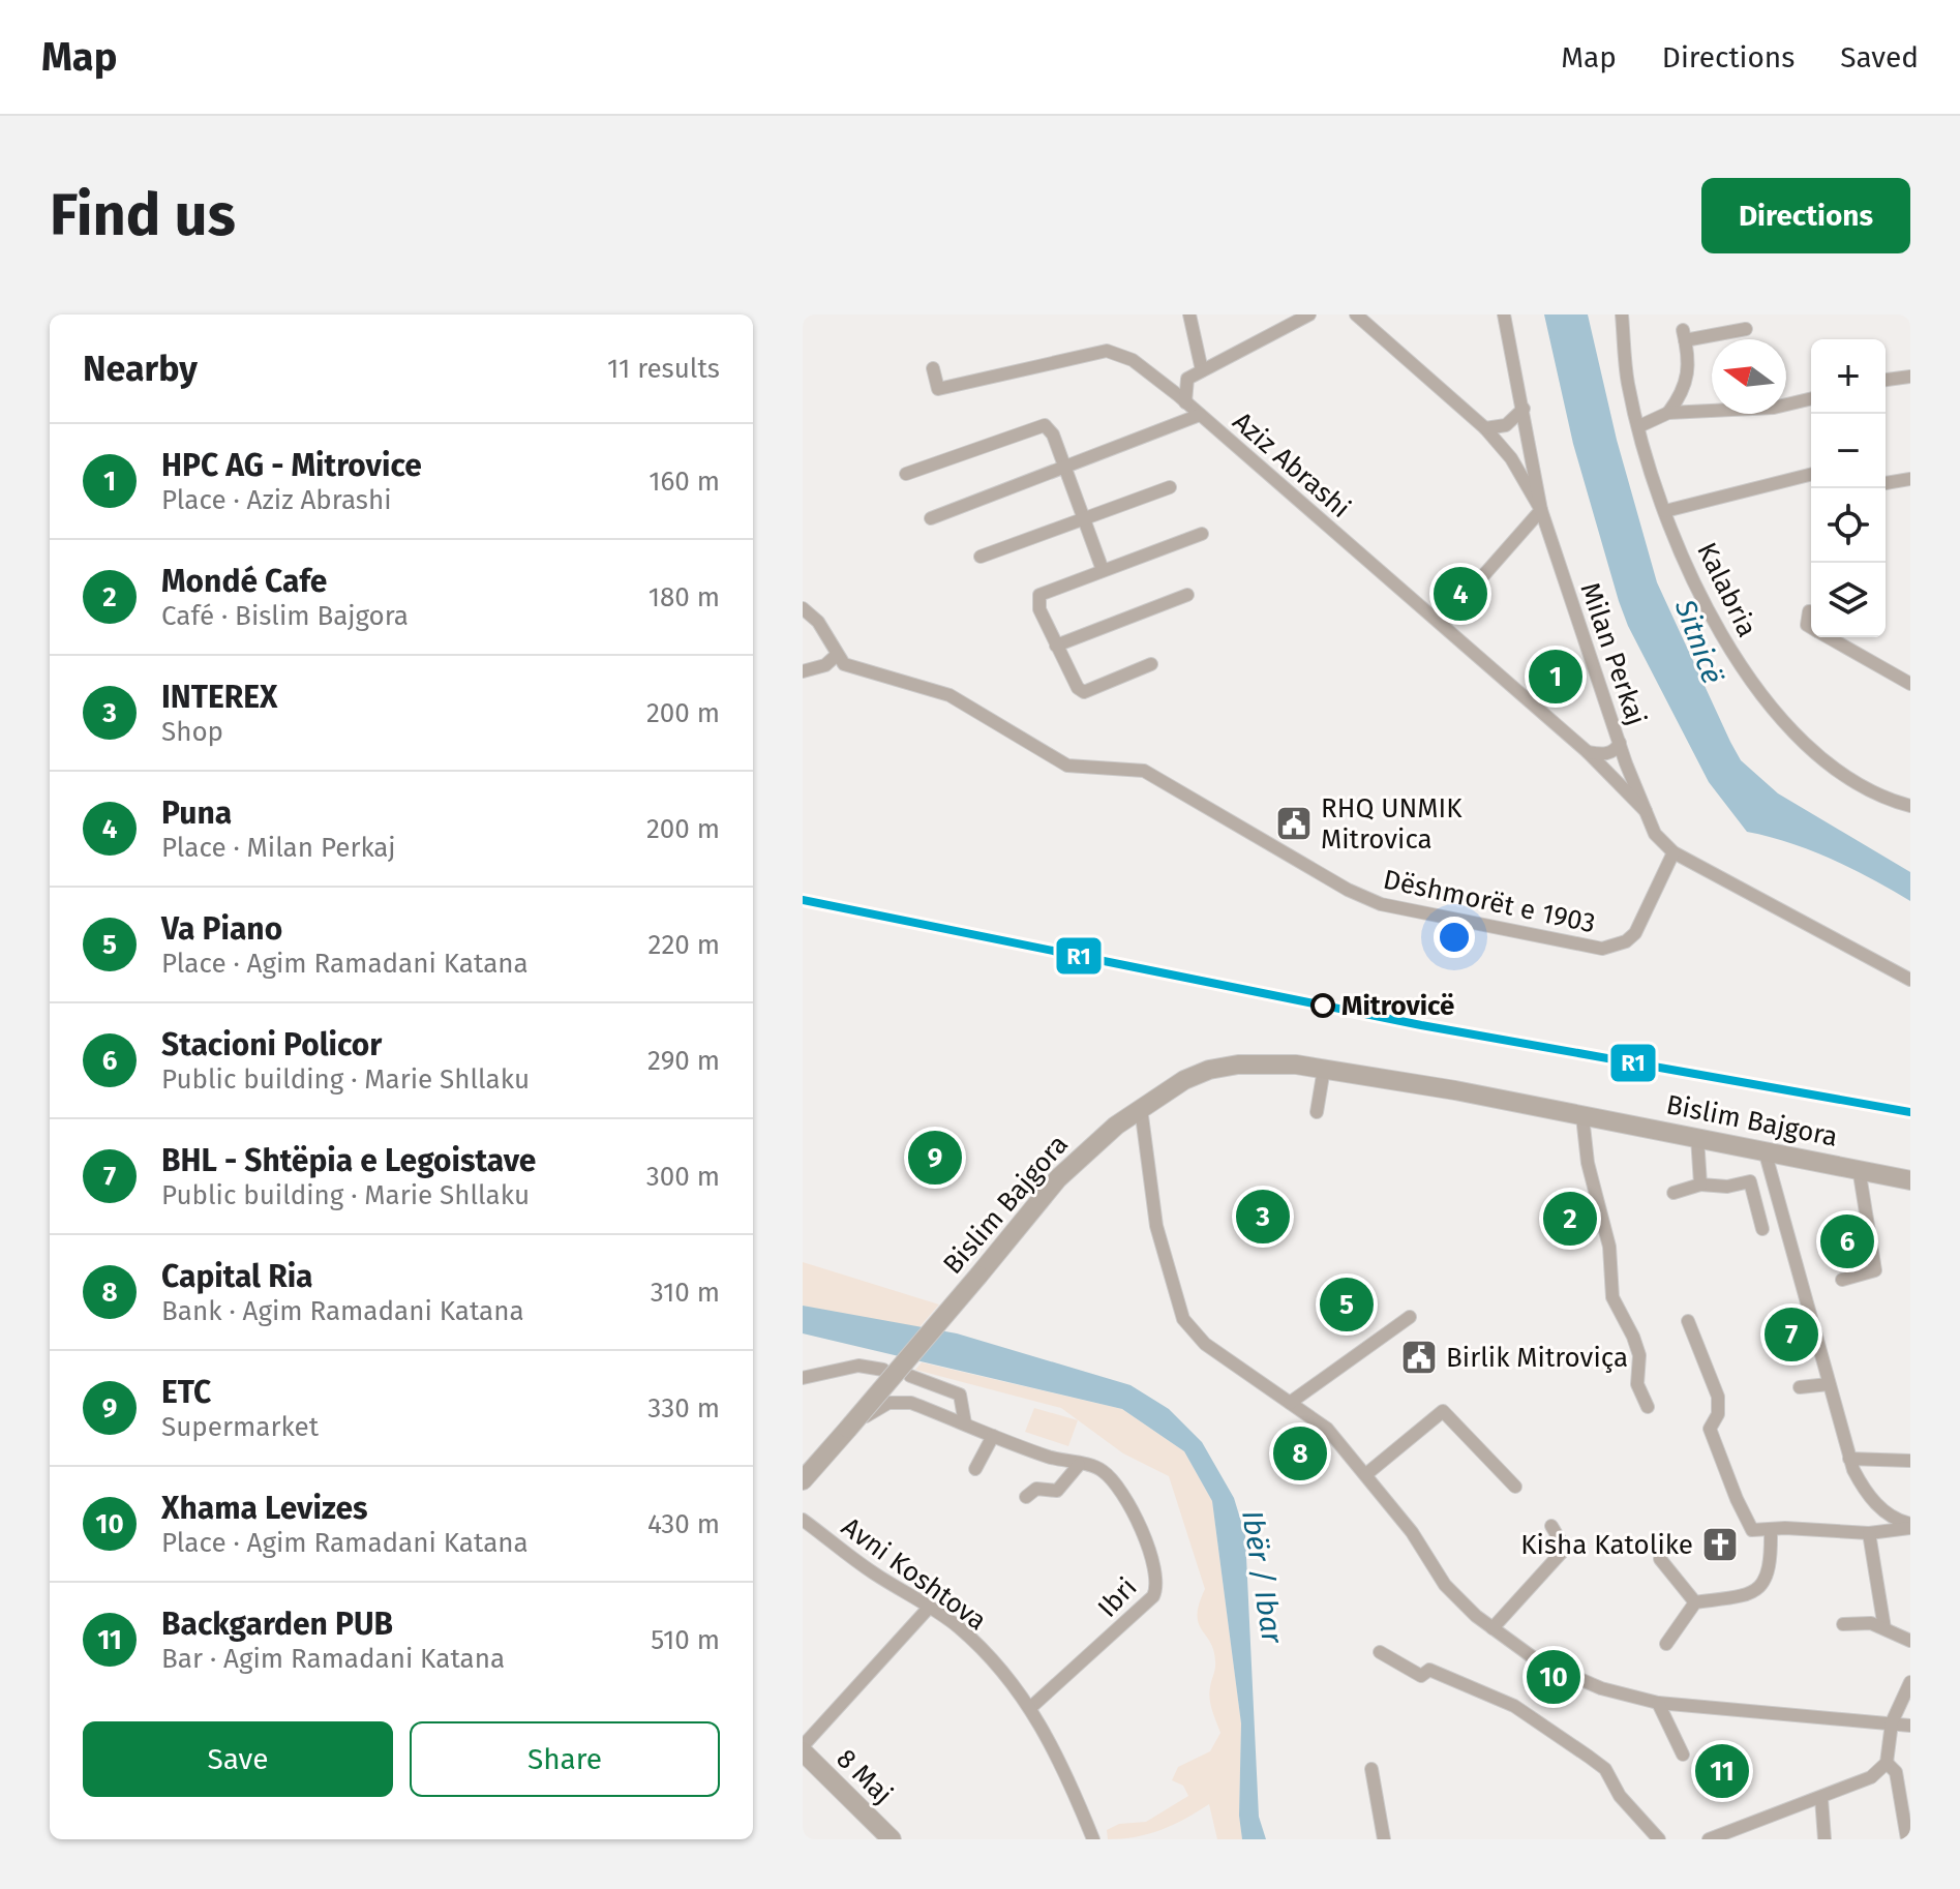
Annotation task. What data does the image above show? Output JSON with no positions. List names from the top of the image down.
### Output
{
  "streets": {
    "main road": ["Bislim Bajgora", "8 Maj"],
    "street": [
      "Aziz Abrashi",
      "Kalabria",
      "Milan Perkaj",
      "Dëshmorët e 1903",
      "Avni Koshtova",
      "Ibri"
    ]
  },
  "crossings": [
    ["Aziz Abrashi", "Milan Perkaj"],
    ["Aziz Abrashi", "Dëshmorët e 1903"],
    ["Bislim Bajgora", "Ibri"],
    ["Avni Koshtova", "Ibri"]
  ],
  "water": ["Sitnicë", "Ibër / Ibar"],
  "places": {
    "public building": ["RHQ UNMIK Mitrovica", "Birlik Mitroviça"],
    "other": ["Mitrovicë"],
    "church": ["Kisha Katolike"]
  },
  "lines": ["transit line R1"],
  "north": "left",
  "page": {
    "header": "Map",
    "nav": ["Map", "Directions", "Saved"],
    "buttons": [
      "Directions",
      ["Save", "Share"]
    ],
    "title": "Find us",
    "heading": ["Nearby", "11 results"],
    "map_buttons": ["+", "−"],
    "list": [
      {
        "mark": "1",
        "name": "HPC AG - Mitrovice",
        "note": "Place · Aziz Abrashi",
        "value": "160 m"
      },
      {
        "mark": "2",
        "name": "Mondé Cafe",
        "note": "Café · Bislim Bajgora",
        "value": "180 m"
      },
      {
        "mark": "3",
        "name": "INTEREX",
        "note": "Shop",
        "value": "200 m"
      },
      {
        "mark": "4",
        "name": "Puna",
        "note": "Place · Milan Perkaj",
        "value": "200 m"
      },
      {
        "mark": "5",
        "name": "Va Piano",
        "note": "Place · Agim Ramadani Katana",
        "value": "220 m"
      },
      {
        "mark": "6",
        "name": "Stacioni Policor",
        "note": "Public building · Marie Shllaku",
        "value": "290 m"
      },
      {
        "mark": "7",
        "name": "BHL - Shtëpia e Legoistave",
        "note": "Public building · Marie Shllaku",
        "value": "300 m"
      },
      {
        "mark": "8",
        "name": "Capital Ria",
        "note": "Bank · Agim Ramadani Katana",
        "value": "310 m"
      },
      {
        "mark": "9",
        "name": "ETC",
        "note": "Supermarket",
        "value": "330 m"
      },
      {
        "mark": "10",
        "name": "Xhama Levizes",
        "note": "Place · Agim Ramadani Katana",
        "value": "430 m"
      },
      {
        "mark": "11",
        "name": "Backgarden PUB",
        "note": "Bar · Agim Ramadani Katana",
        "value": "510 m"
      }
    ],
    "pins": [
      "4",
      "1",
      "9",
      "3",
      "2",
      "6",
      "5",
      "7",
      "8",
      "10",
      "11"
    ]
  }
}
